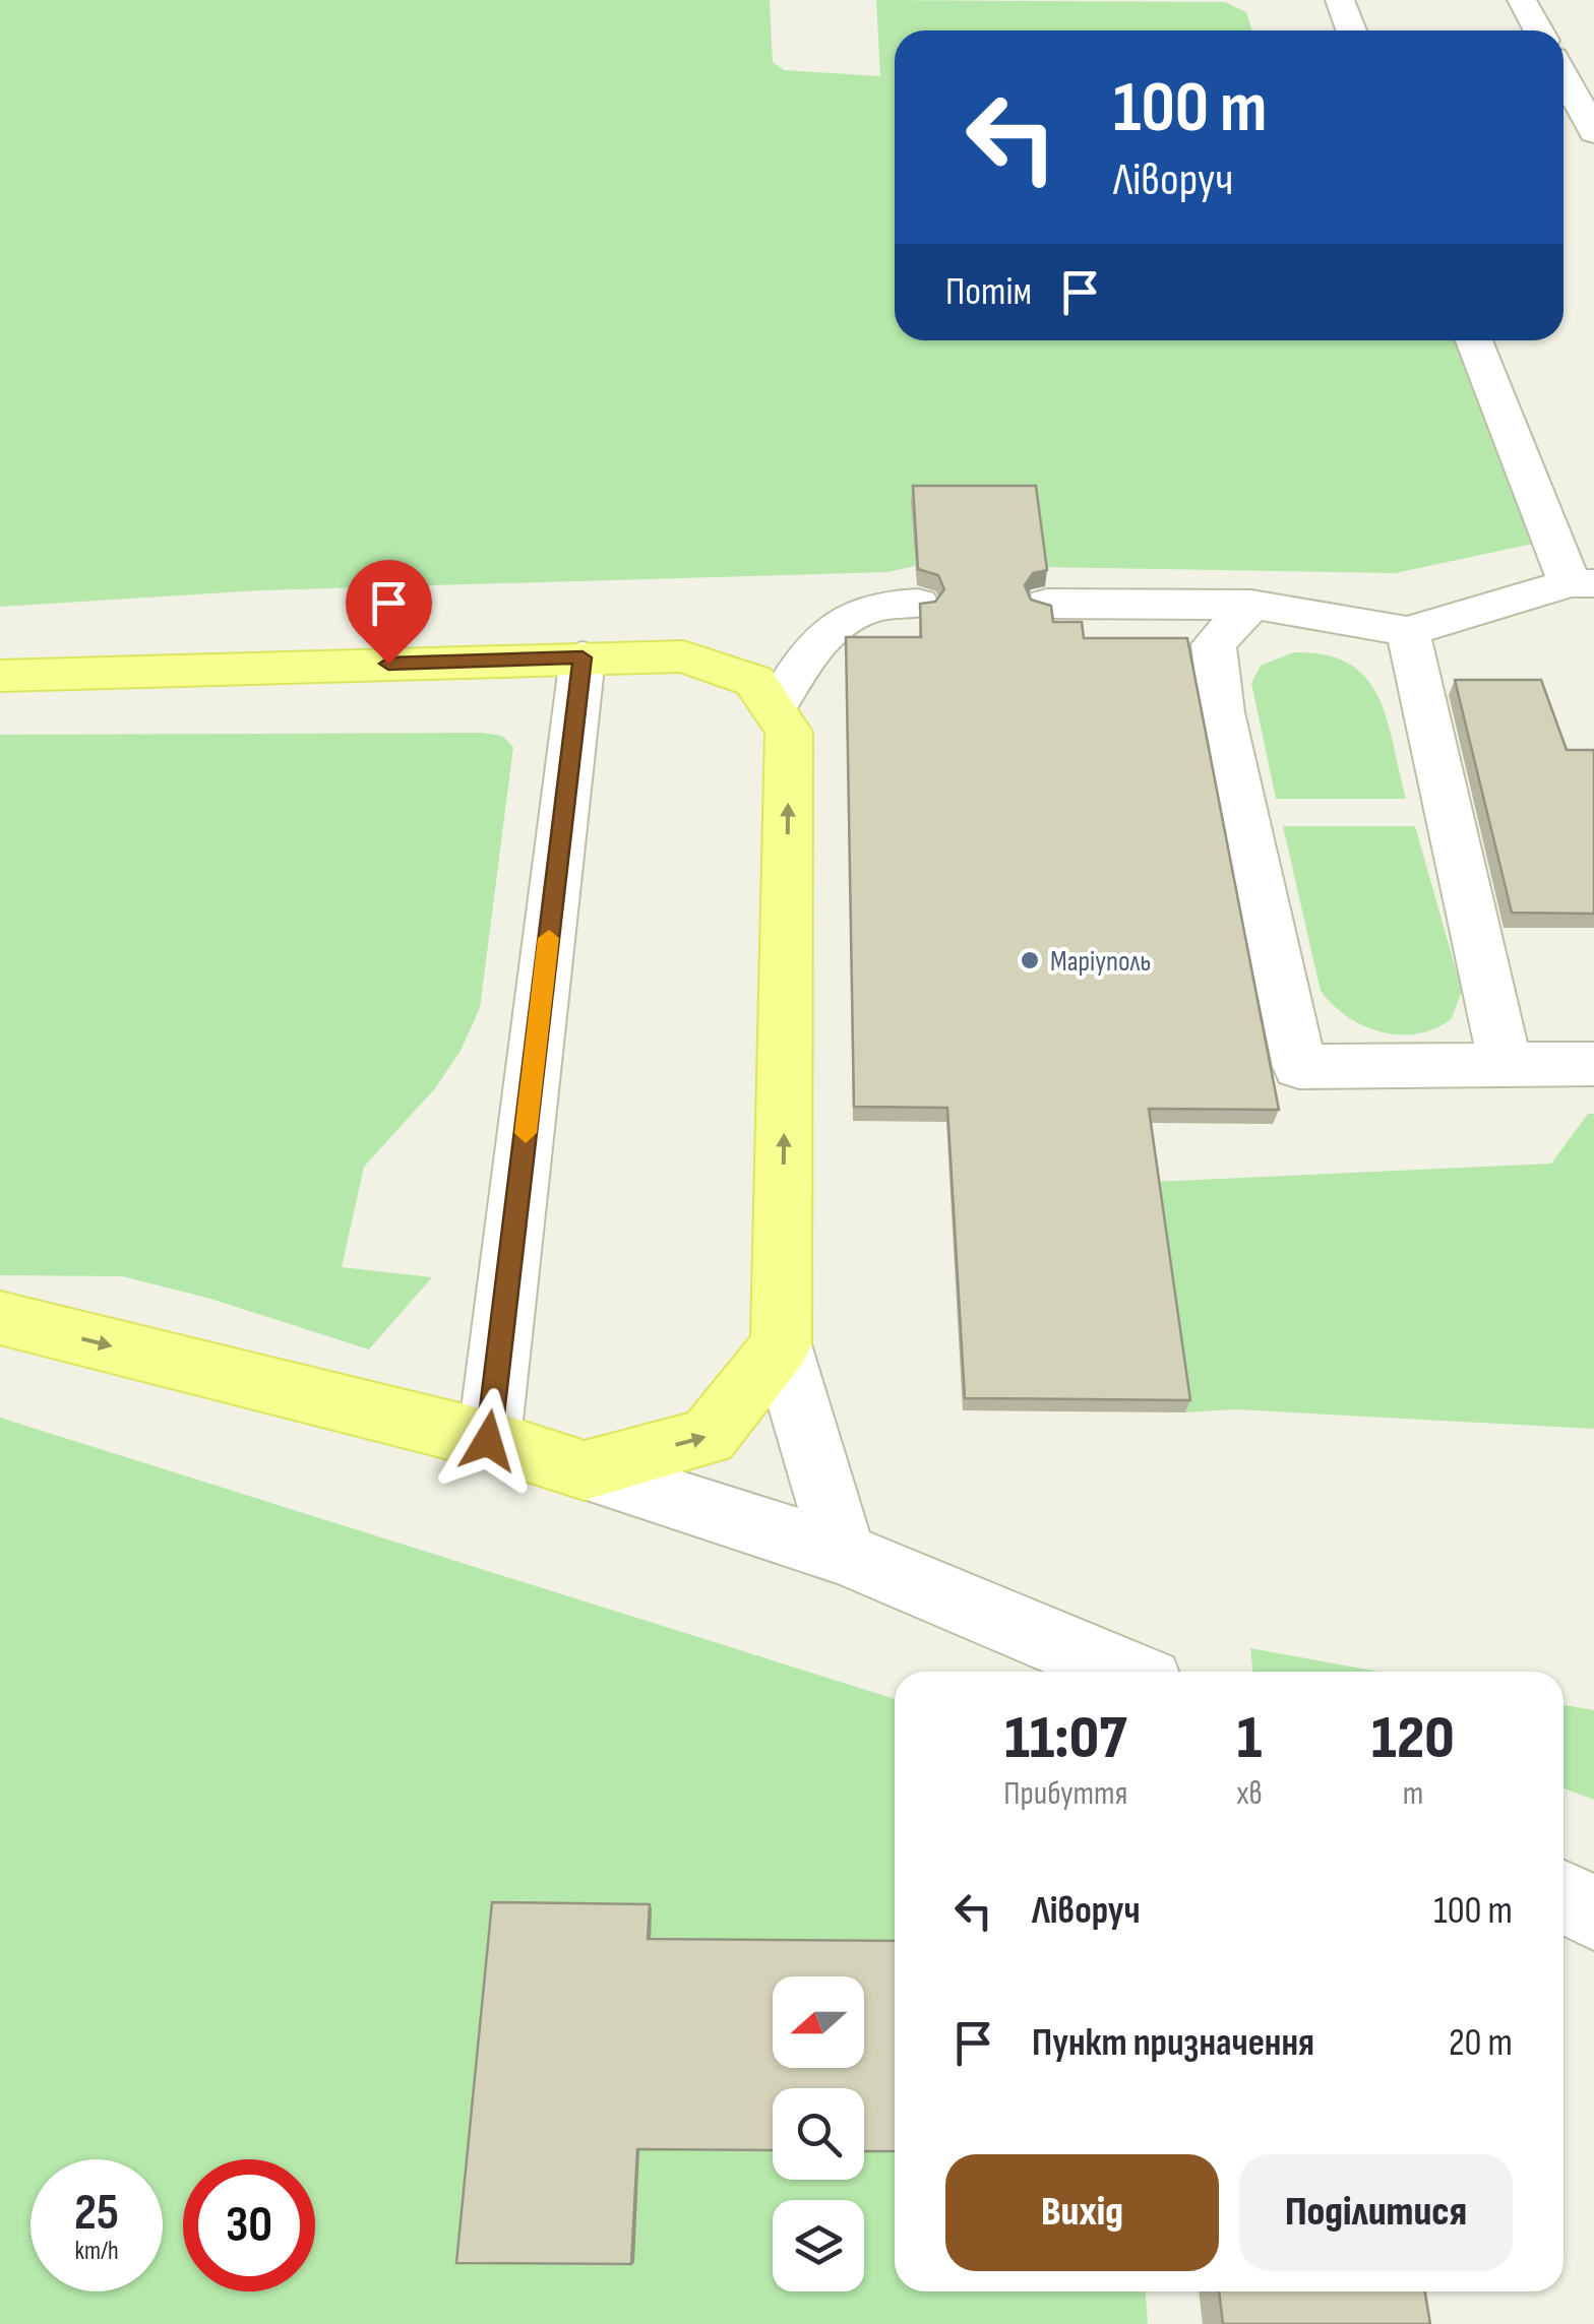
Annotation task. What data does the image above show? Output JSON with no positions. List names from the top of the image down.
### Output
{
  "places": ["Маріуполь"],
  "north": "left",
  "page": {
    "turn": ["100 m", "Ліворуч"],
    "then": "Потім",
    "eta": [
      "11:07",
      "Прибуття",
      "1",
      "хв",
      "120",
      "m"
    ],
    "list": [
      {
        "name": "Ліворуч",
        "value": "100 m"
      },
      {
        "name": "Пункт призначення",
        "value": "20 m"
      }
    ],
    "buttons": ["Вихід", "Поділитися"],
    "speed": "25 km/h",
    "limit": "30"
  }
}
